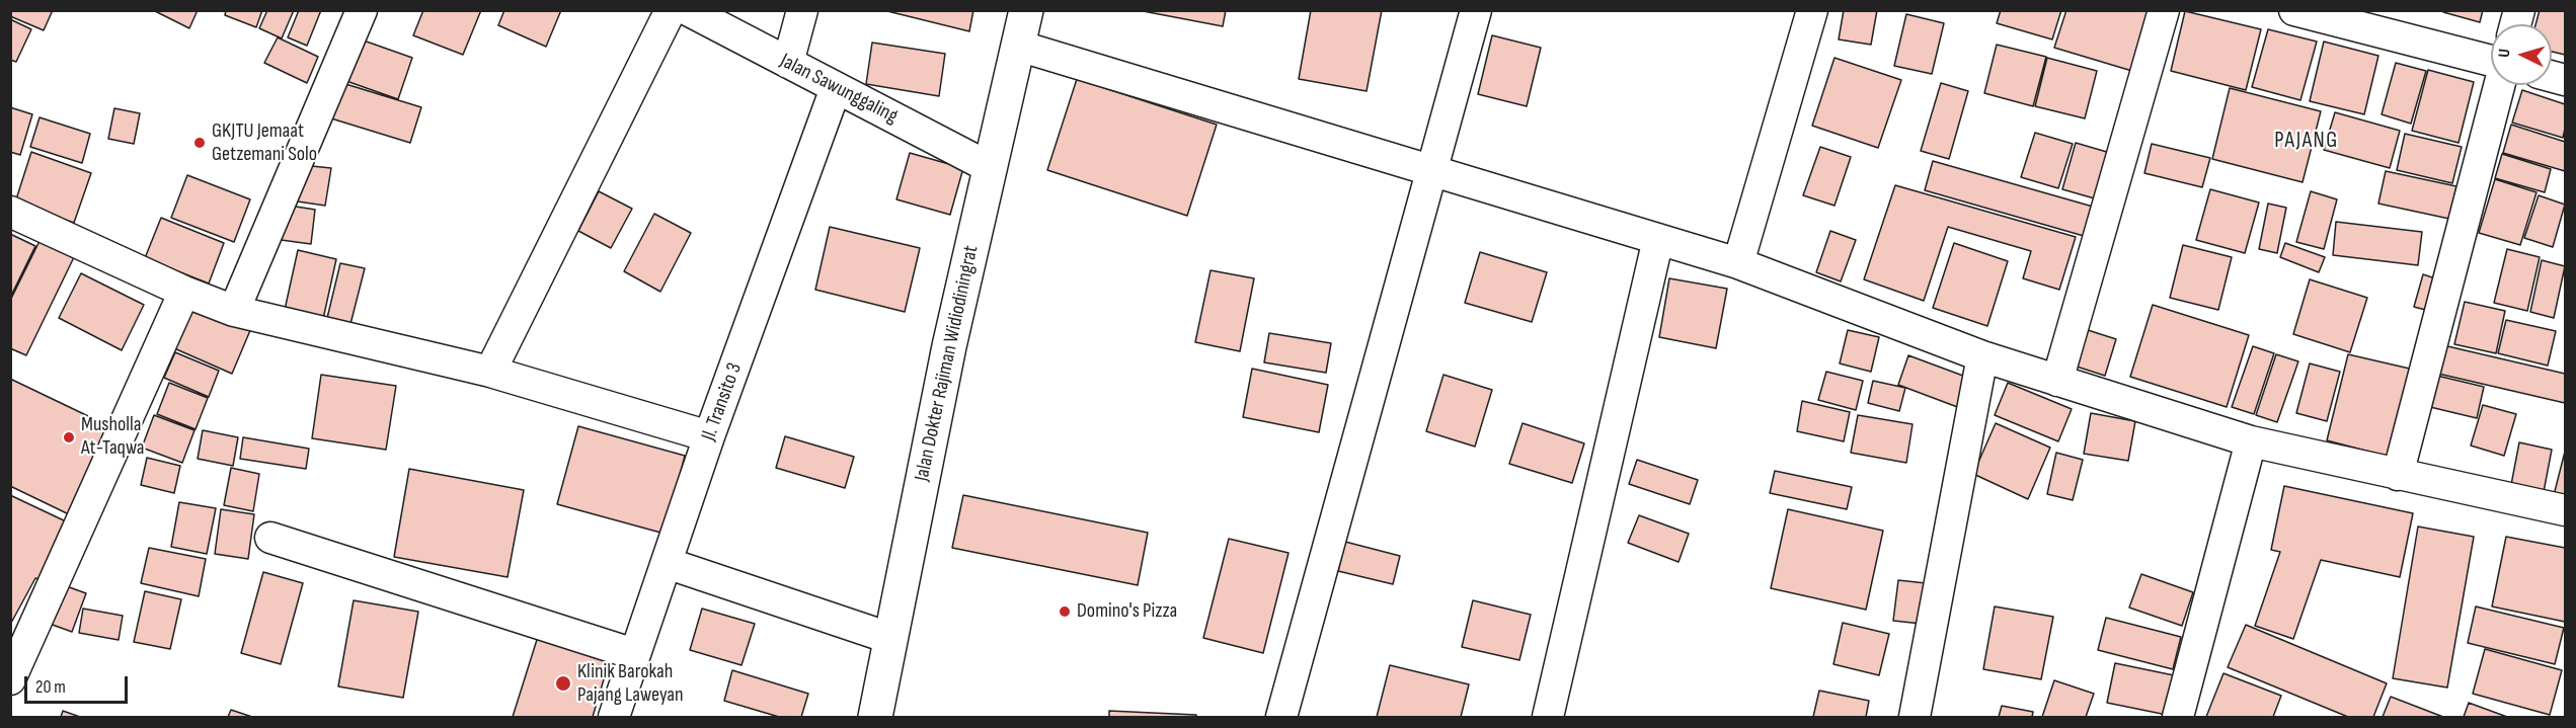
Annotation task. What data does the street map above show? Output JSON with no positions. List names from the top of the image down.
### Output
{
  "streets": {
    "main road": ["Jalan Dokter Rajiman Widiodiningrat"],
    "street": ["Jalan Sawunggaling", "Jl. Transito 3"]
  },
  "crossings": [
    ["Jalan Sawunggaling", "Jalan Dokter Rajiman Widiodiningrat"],
    ["Jalan Sawunggaling", "Jl. Transito 3"]
  ],
  "districts": ["PAJANG"],
  "places": [
    "GKJTU Jemaat Getzemani Solo",
    "Musholla At-Taqwa",
    "Domino's Pizza",
    "Klinik Barokah Pajang Laweyan"
  ],
  "scale_bar": "20 m",
  "north": "left"
}
